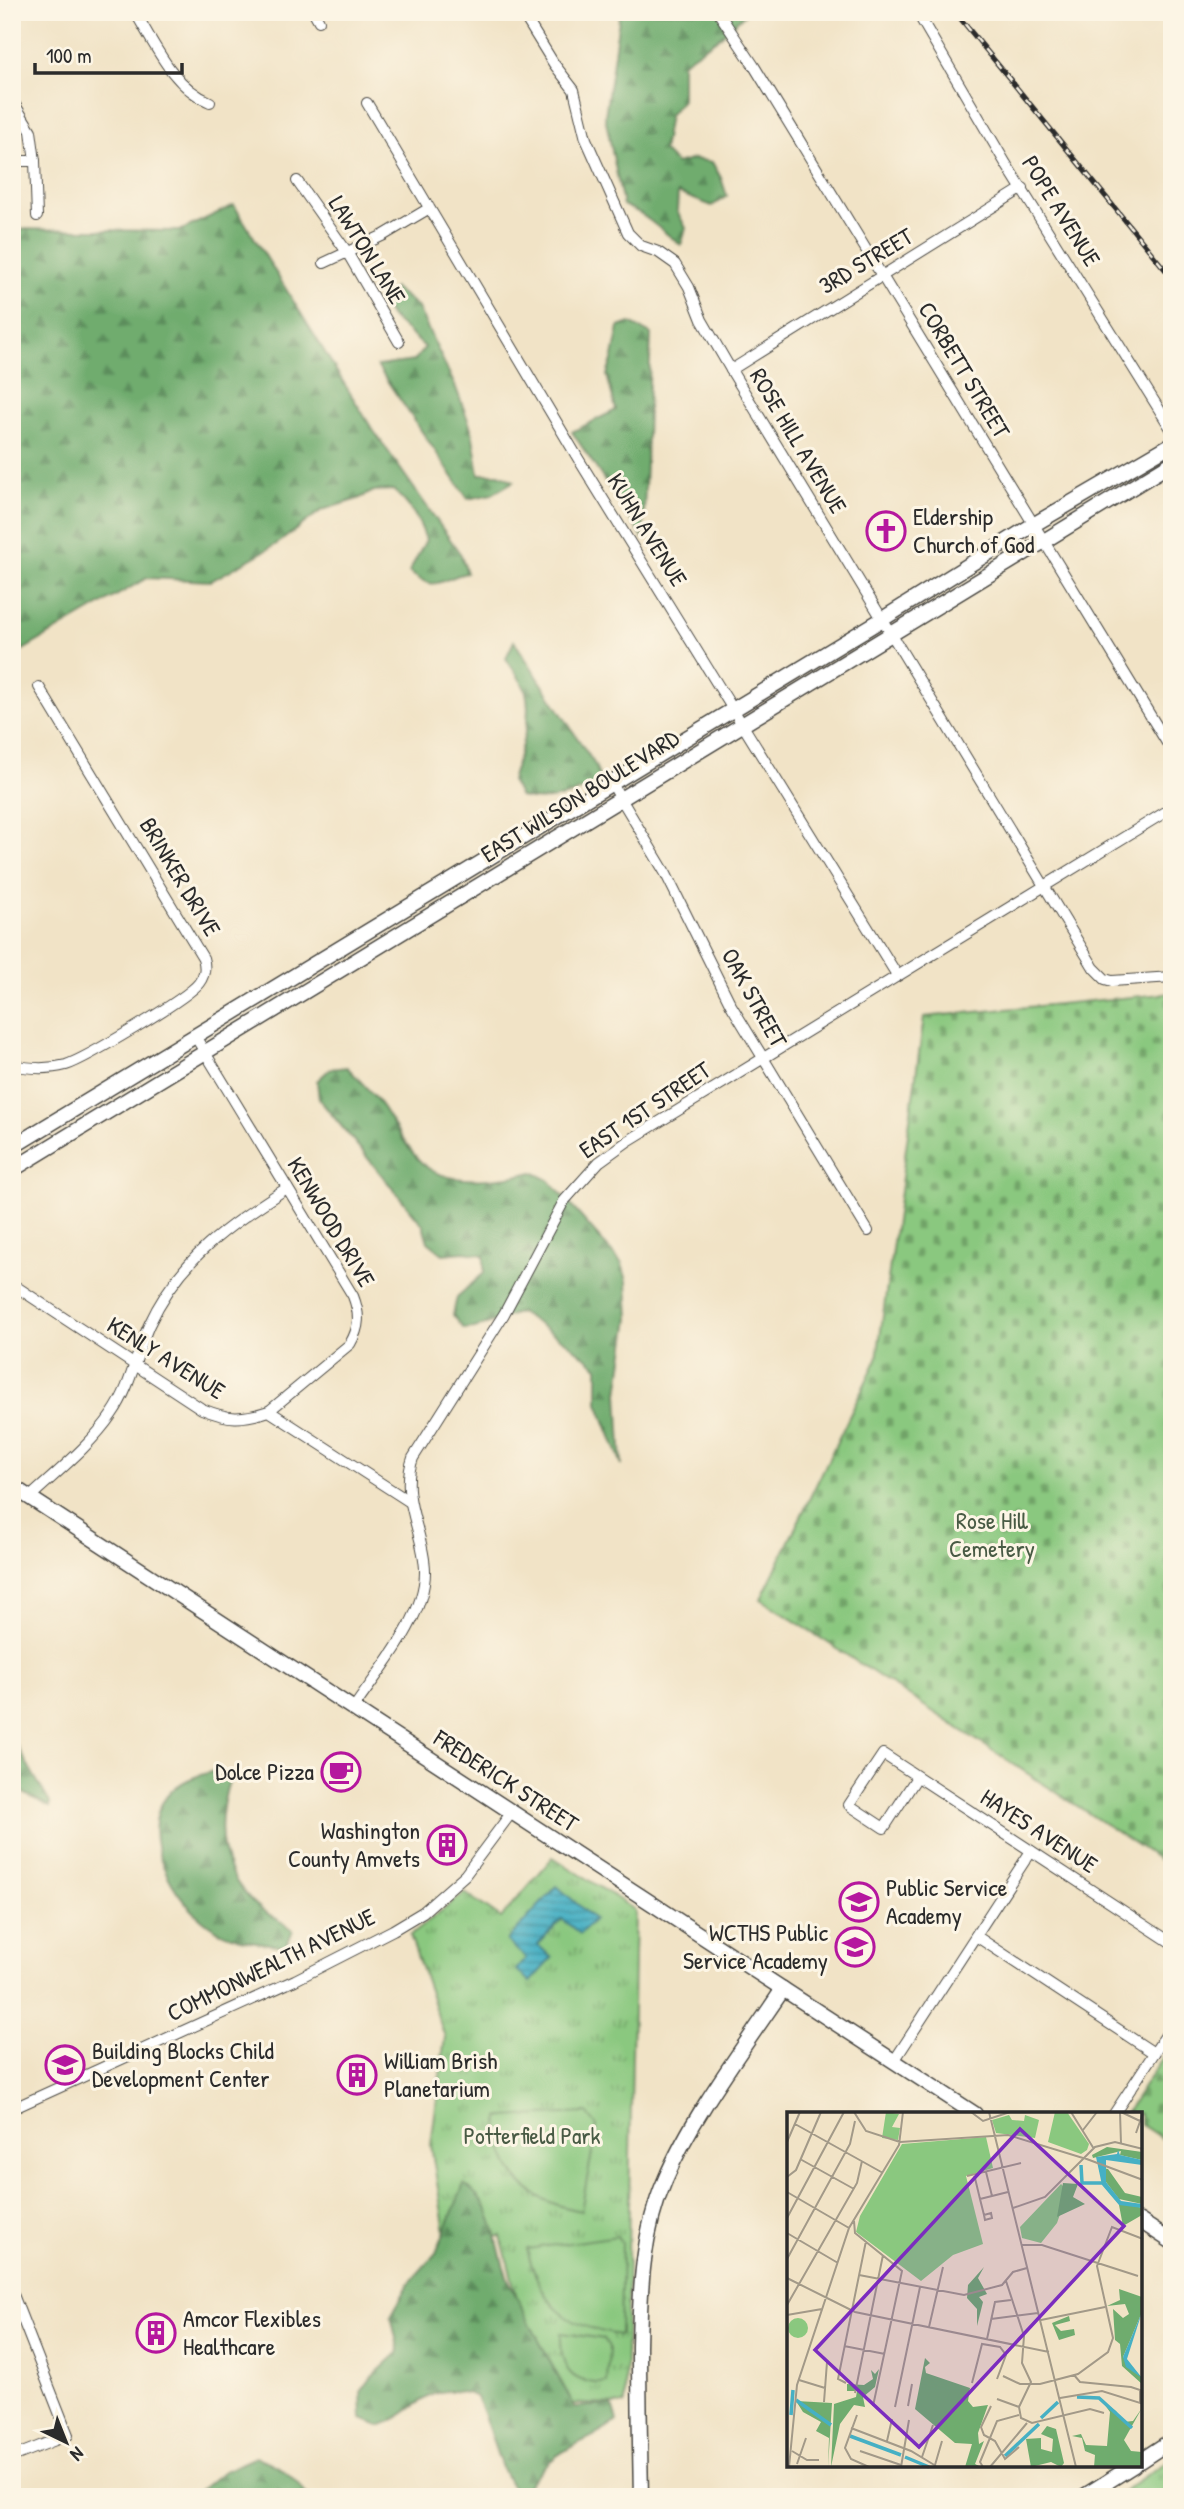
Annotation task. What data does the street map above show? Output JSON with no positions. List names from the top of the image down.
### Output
{
  "streets": {
    "main road": ["EAST WILSON BOULEVARD", "FREDERICK STREET"],
    "street": [
      "POPE AVENUE",
      "LAWTON LANE",
      "3RD STREET",
      "CORBETT STREET",
      "ROSE HILL AVENUE",
      "KUHN AVENUE",
      "BRINKER DRIVE",
      "OAK STREET",
      "EAST 1ST STREET",
      "KENWOOD DRIVE",
      "KENLY AVENUE",
      "HAYES AVENUE",
      "COMMONWEALTH AVENUE"
    ]
  },
  "crossings": [
    ["POPE AVENUE", "3RD STREET"],
    ["3RD STREET", "CORBETT STREET"],
    ["3RD STREET", "ROSE HILL AVENUE"],
    ["CORBETT STREET", "EAST WILSON BOULEVARD"],
    ["ROSE HILL AVENUE", "EAST WILSON BOULEVARD"],
    ["ROSE HILL AVENUE", "EAST 1ST STREET"],
    ["KUHN AVENUE", "EAST WILSON BOULEVARD"],
    ["KUHN AVENUE", "EAST 1ST STREET"],
    ["EAST WILSON BOULEVARD", "OAK STREET"],
    ["EAST WILSON BOULEVARD", "KENWOOD DRIVE"],
    ["OAK STREET", "EAST 1ST STREET"],
    ["EAST 1ST STREET", "FREDERICK STREET"],
    ["KENWOOD DRIVE", "KENLY AVENUE"],
    ["FREDERICK STREET", "COMMONWEALTH AVENUE"]
  ],
  "parks": ["Rose Hill Cemetery", "Potterfield Park"],
  "places": {
    "church": ["Eldership Church of God"],
    "cafe": ["Dolce Pizza"],
    "building": ["Washington County Amvets", "William Brish Planetarium", "Amcor Flexibles Healthcare"],
    "school or university": ["Public Service Academy", "WCTHS Public Service Academy", "Building Blocks Child Development Center"]
  },
  "scale_bar": "100 m",
  "north": "bottom right"
}
